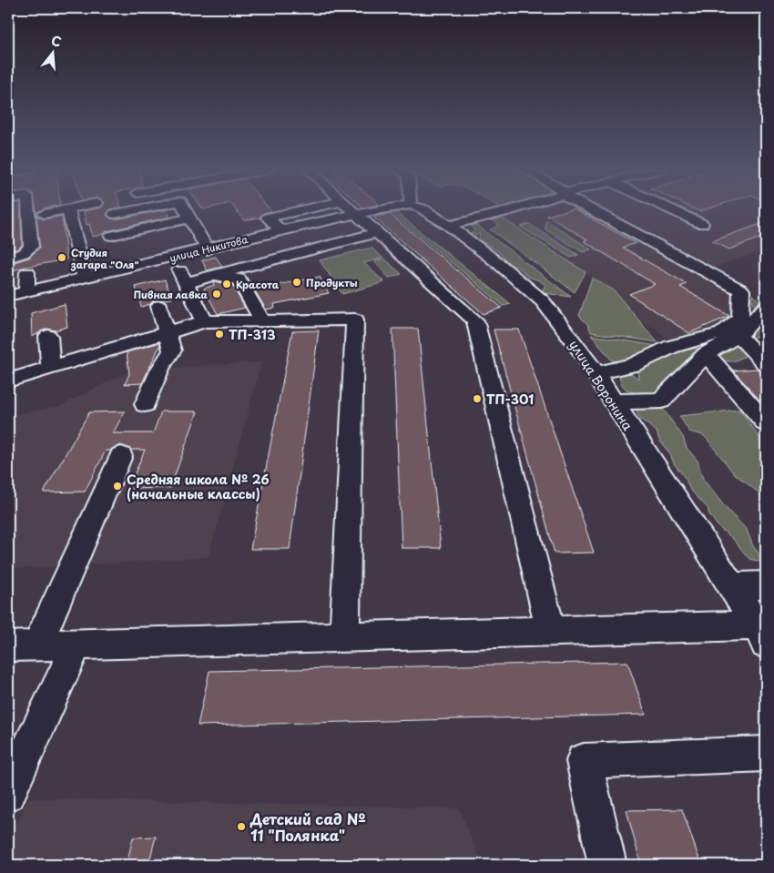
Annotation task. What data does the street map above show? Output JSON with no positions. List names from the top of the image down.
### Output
{
  "streets": {
    "street": ["улица Никитова", "улица Воронина"]
  },
  "places": [
    "Студия загара \"Оля\"",
    "Продукты",
    "Красота",
    "Пивная лавка",
    "ТП-313",
    "ТП-301",
    "Средняя школа № 26 (начальные классы)",
    "Детский сад № 11 \"Полянка\""
  ],
  "north": "top"
}
